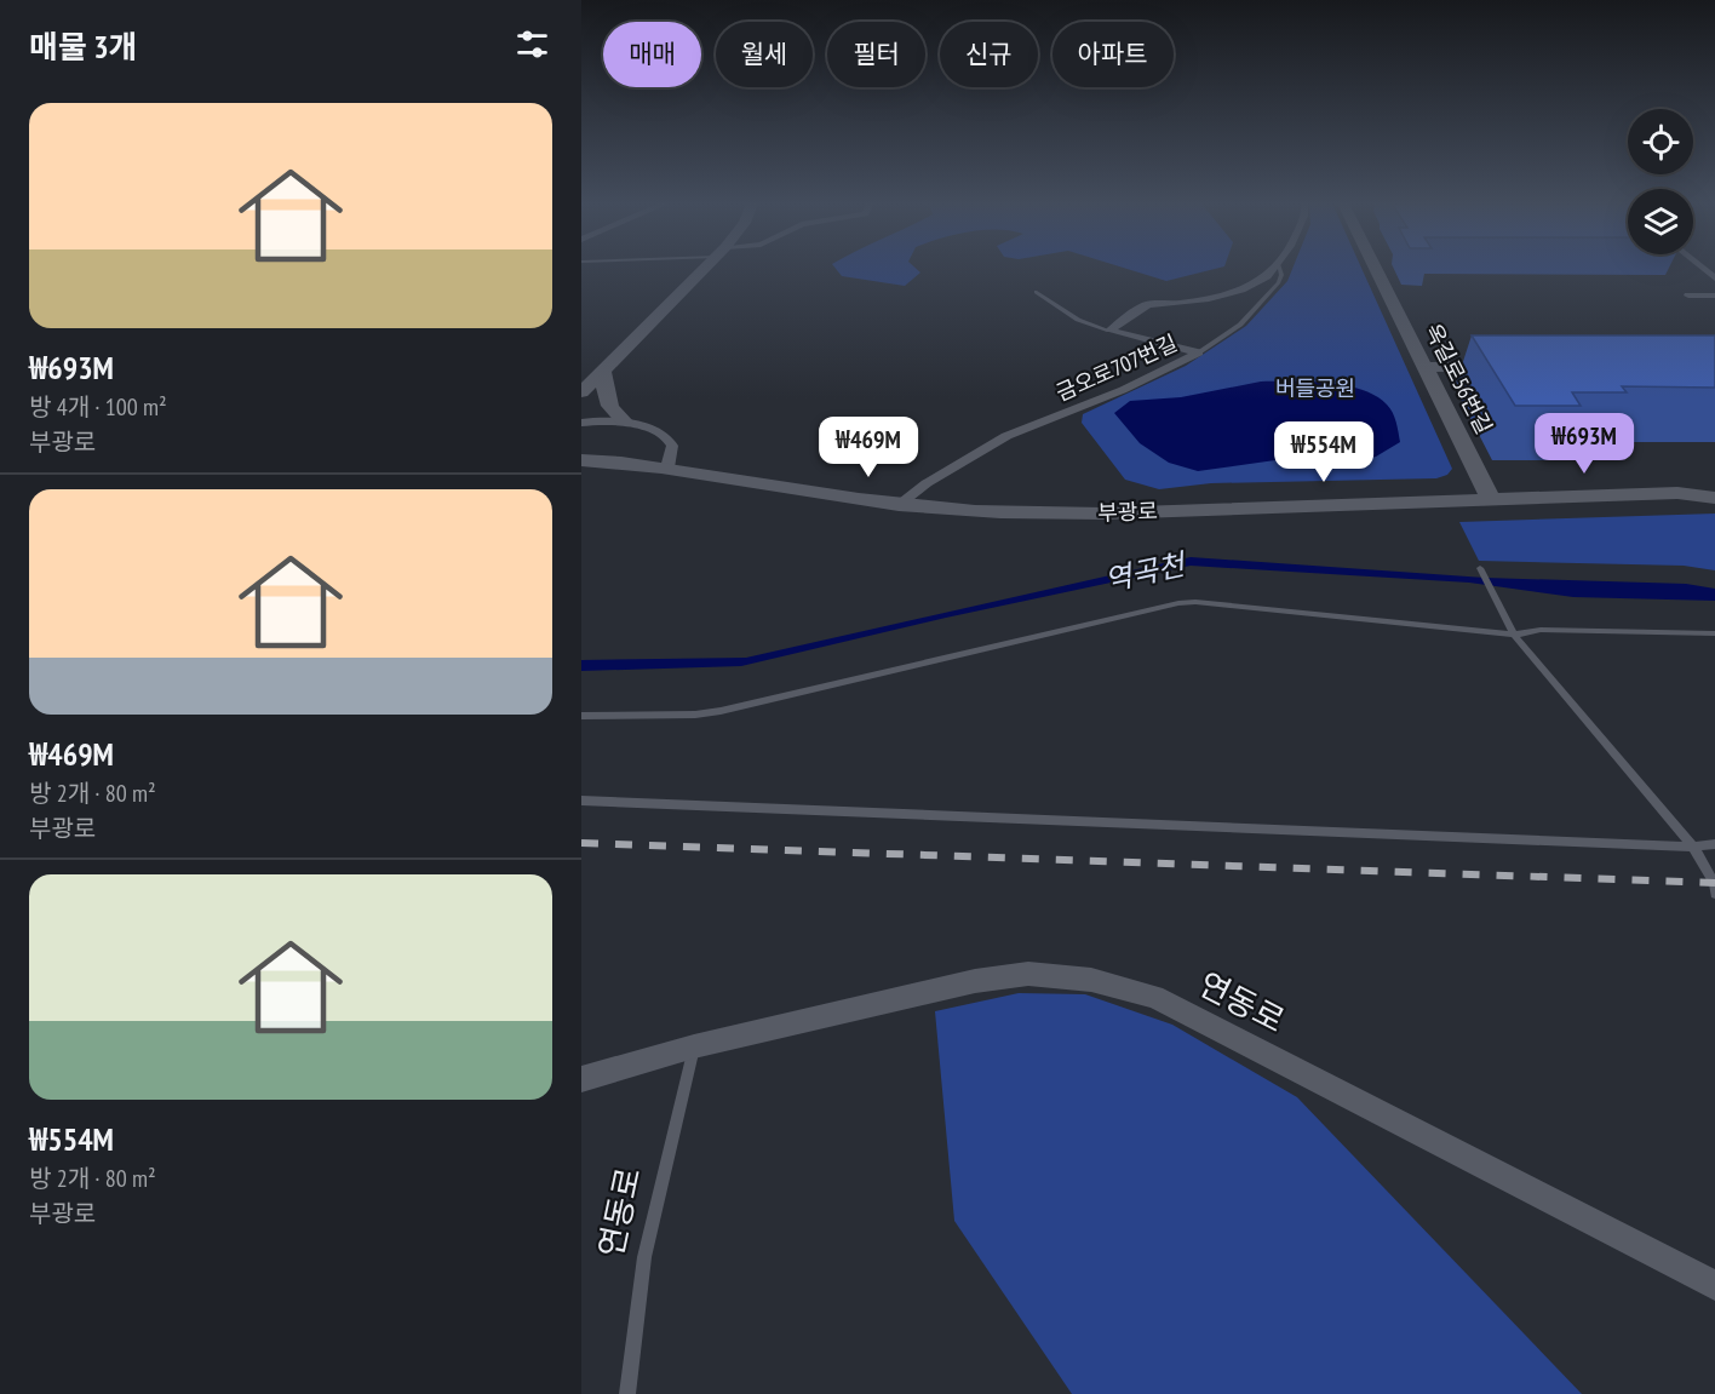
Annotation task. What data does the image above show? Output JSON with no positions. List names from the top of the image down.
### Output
{
  "streets": {
    "main road": ["옥길로56번길", "부광로"],
    "street": ["금오로707번길", "연동로"]
  },
  "crossings": [
    ["금오로707번길", "부광로"],
    ["옥길로56번길", "부광로"]
  ],
  "water": ["역곡천"],
  "parks": ["버들공원"],
  "page": {
    "heading": "매물 3개",
    "chip": [
      "매매",
      "월세",
      "필터",
      "신규",
      "아파트"
    ],
    "list": [
      {
        "name": "₩693M",
        "note": "방 4개 · 100 m² · 부광로"
      },
      {
        "name": "₩469M",
        "note": "방 2개 · 80 m² · 부광로"
      },
      {
        "name": "₩554M",
        "note": "방 2개 · 80 m² · 부광로"
      }
    ],
    "price": ["₩693M", "₩469M", "₩554M"]
  }
}
